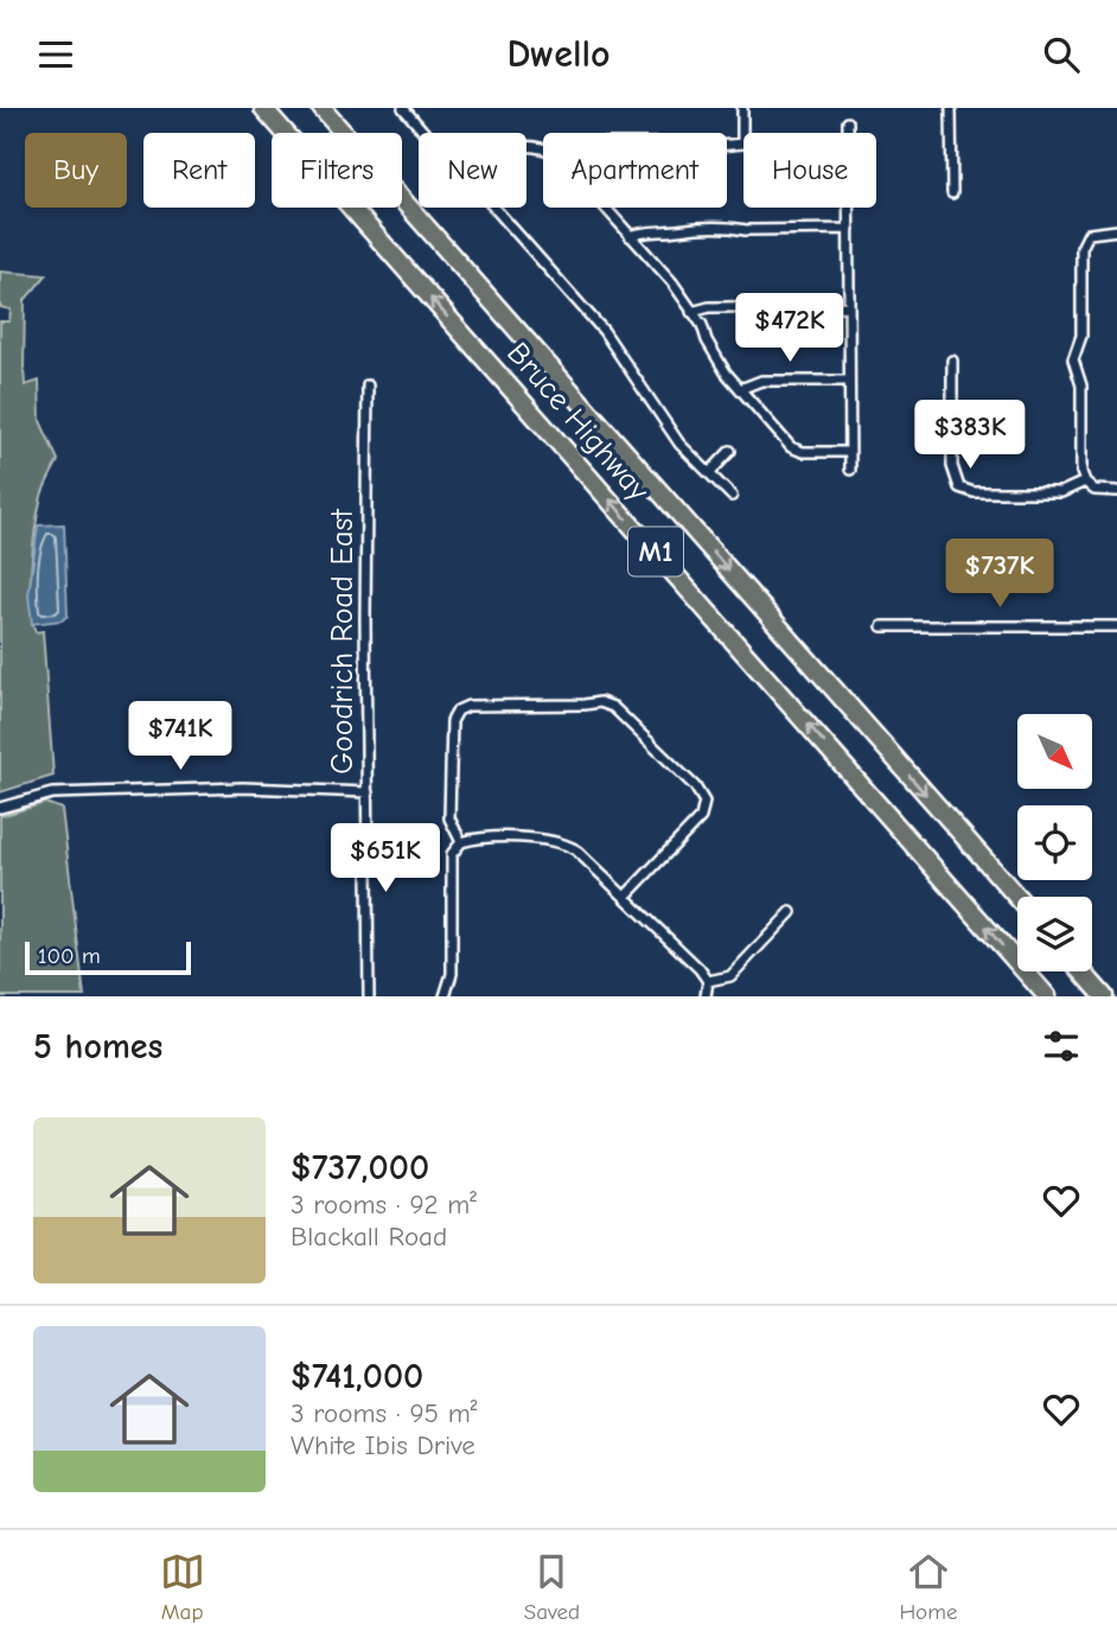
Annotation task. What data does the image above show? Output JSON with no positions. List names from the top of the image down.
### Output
{
  "streets": {
    "highway": ["Bruce Highway", "M1"],
    "street": ["Goodrich Road East"]
  },
  "scale_bar": "100 m",
  "north": "bottom right",
  "page": {
    "header": "Dwello",
    "chip": [
      "Buy",
      "Rent",
      "Filters",
      "New",
      "Apartment",
      "House"
    ],
    "price": [
      "$472K",
      "$383K",
      "$737K",
      "$741K",
      "$651K"
    ],
    "scale": "100 m",
    "heading": "5 homes",
    "list": [
      {
        "name": "$737,000",
        "note": "3 rooms · 92 m² · Blackall Road"
      },
      {
        "name": "$741,000",
        "note": "3 rooms · 95 m² · White Ibis Drive"
      }
    ],
    "tabs": ["Map", "Saved", "Home"]
  }
}
